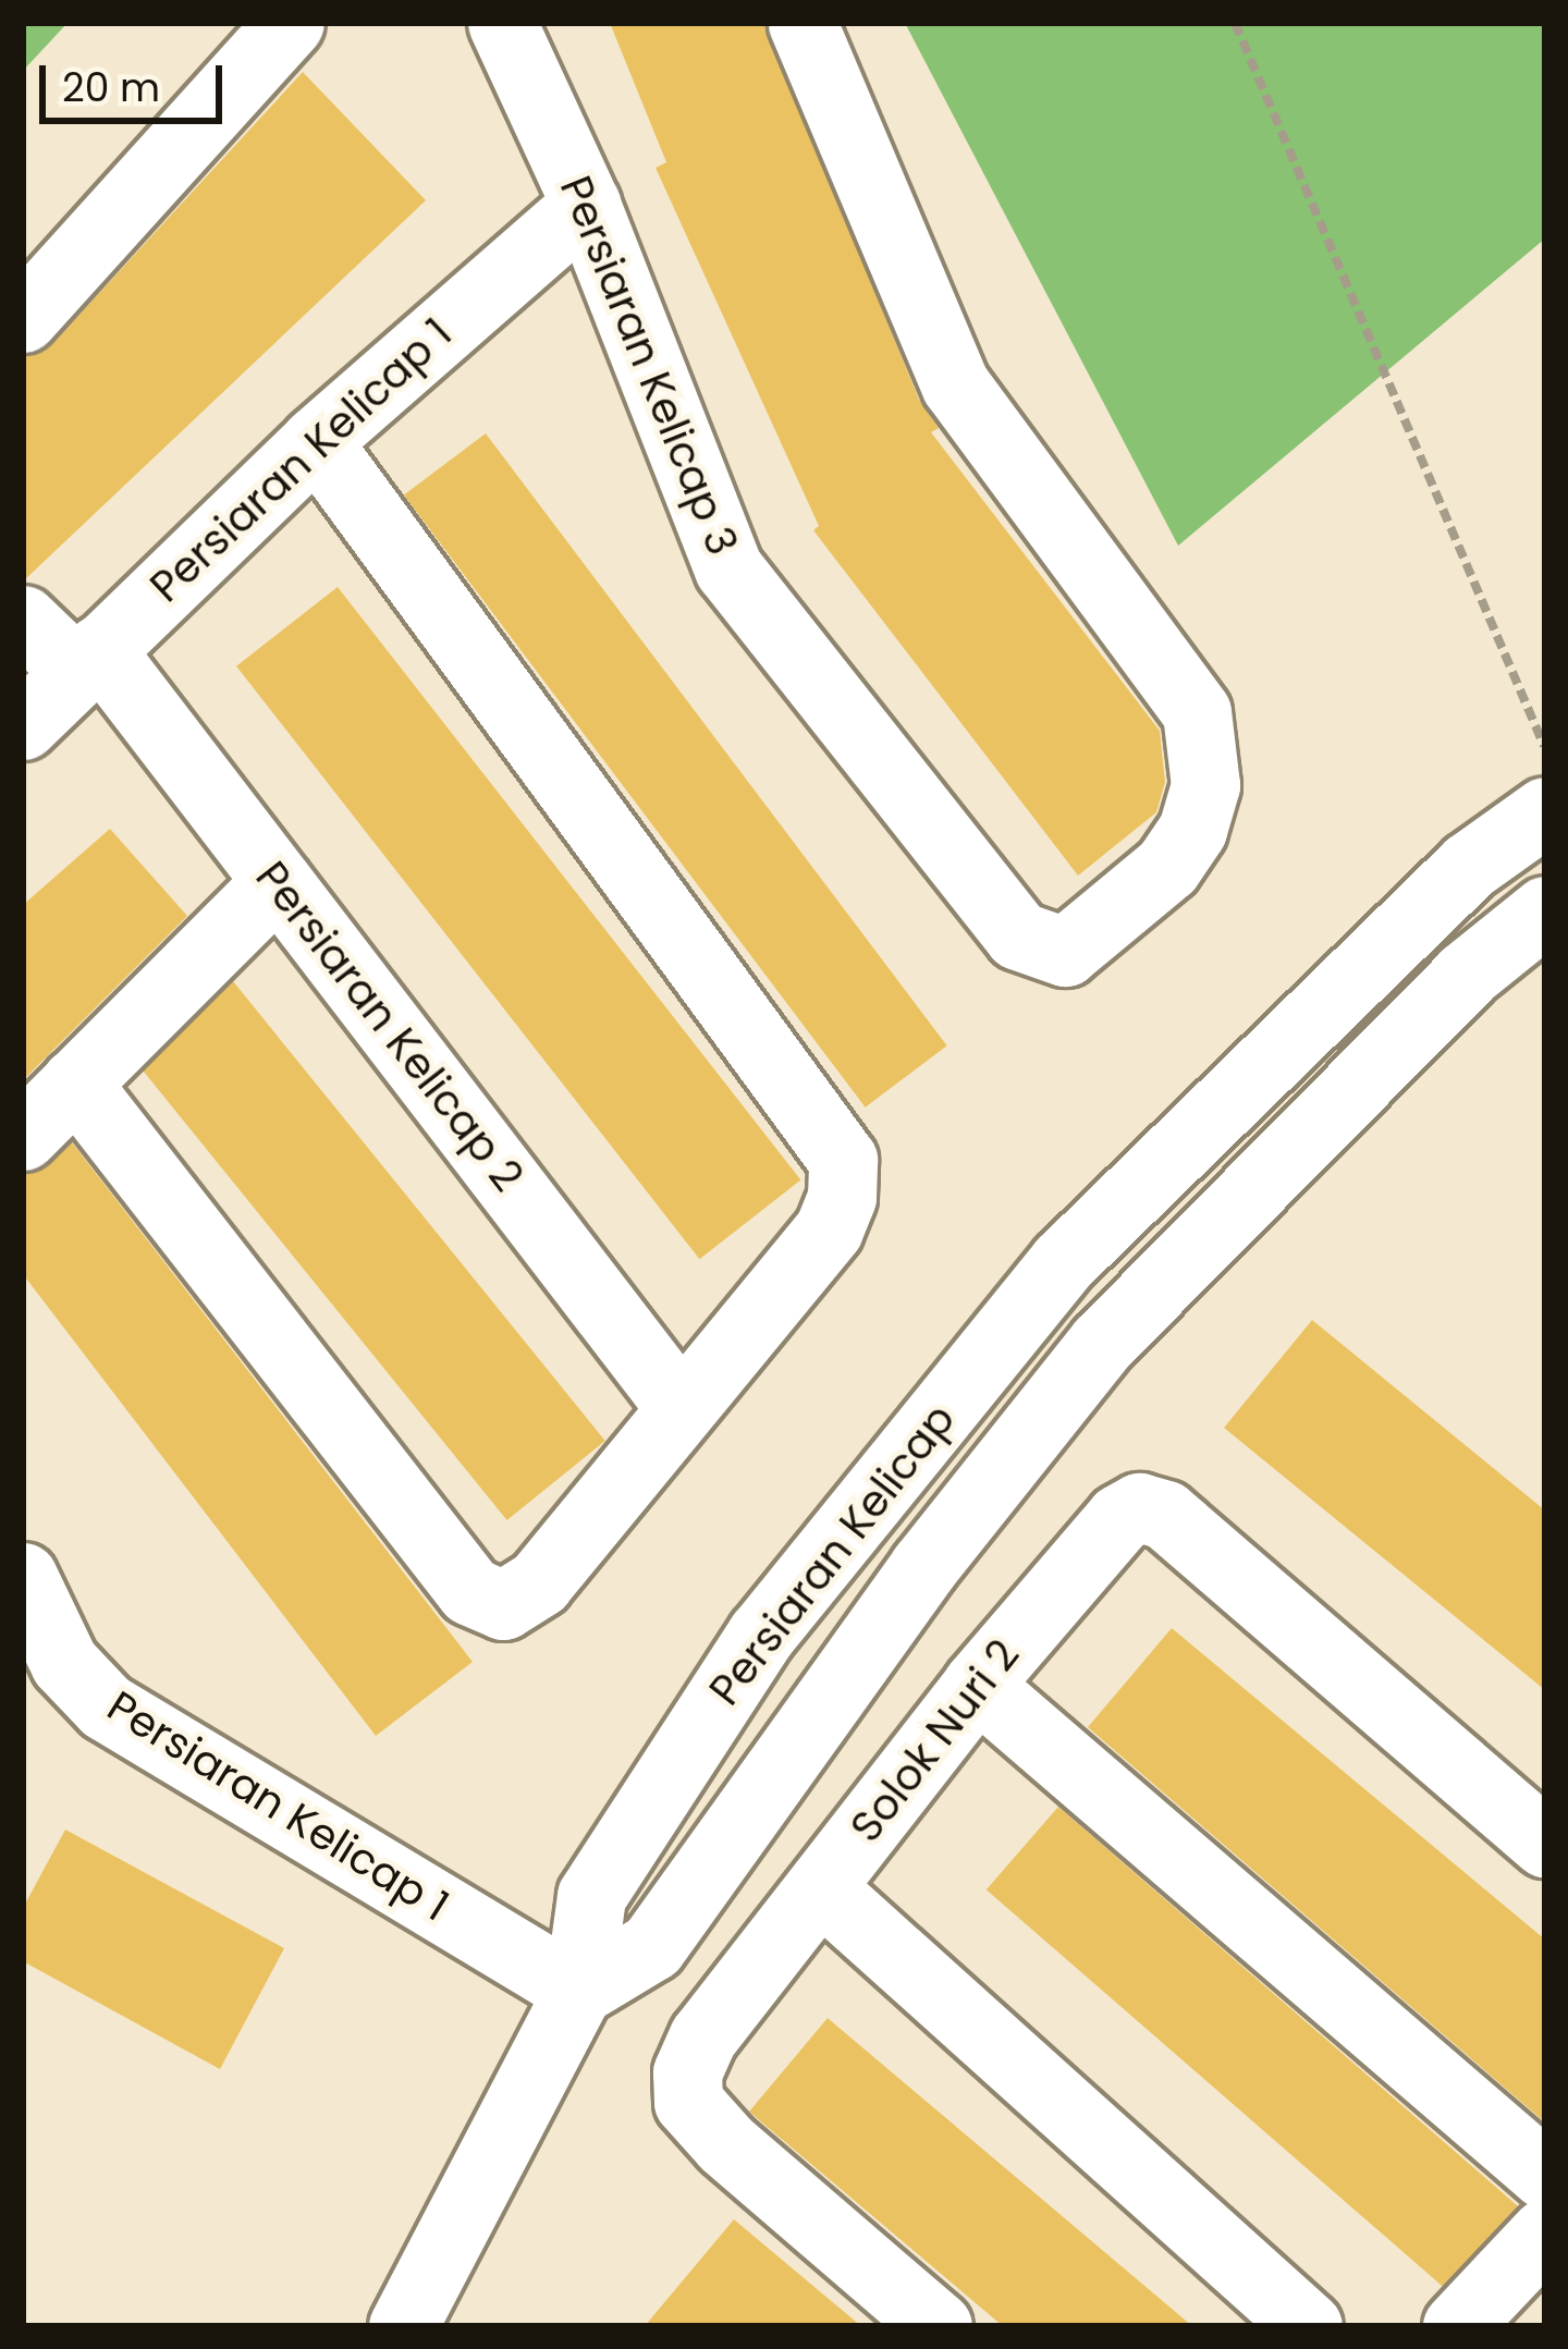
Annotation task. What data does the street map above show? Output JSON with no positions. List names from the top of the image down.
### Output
{
  "streets": {
    "street": [
      "Persiaran Kelicap 3",
      "Persiaran Kelicap 1",
      "Persiaran Kelicap 2",
      "Persiaran Kelicap",
      "Solok Nuri 2"
    ]
  },
  "crossings": [
    ["Persiaran Kelicap 3", "Persiaran Kelicap 1"],
    ["Persiaran Kelicap 1", "Persiaran Kelicap 2"],
    ["Persiaran Kelicap 1", "Persiaran Kelicap"]
  ],
  "scale_bar": "20 m"
}
